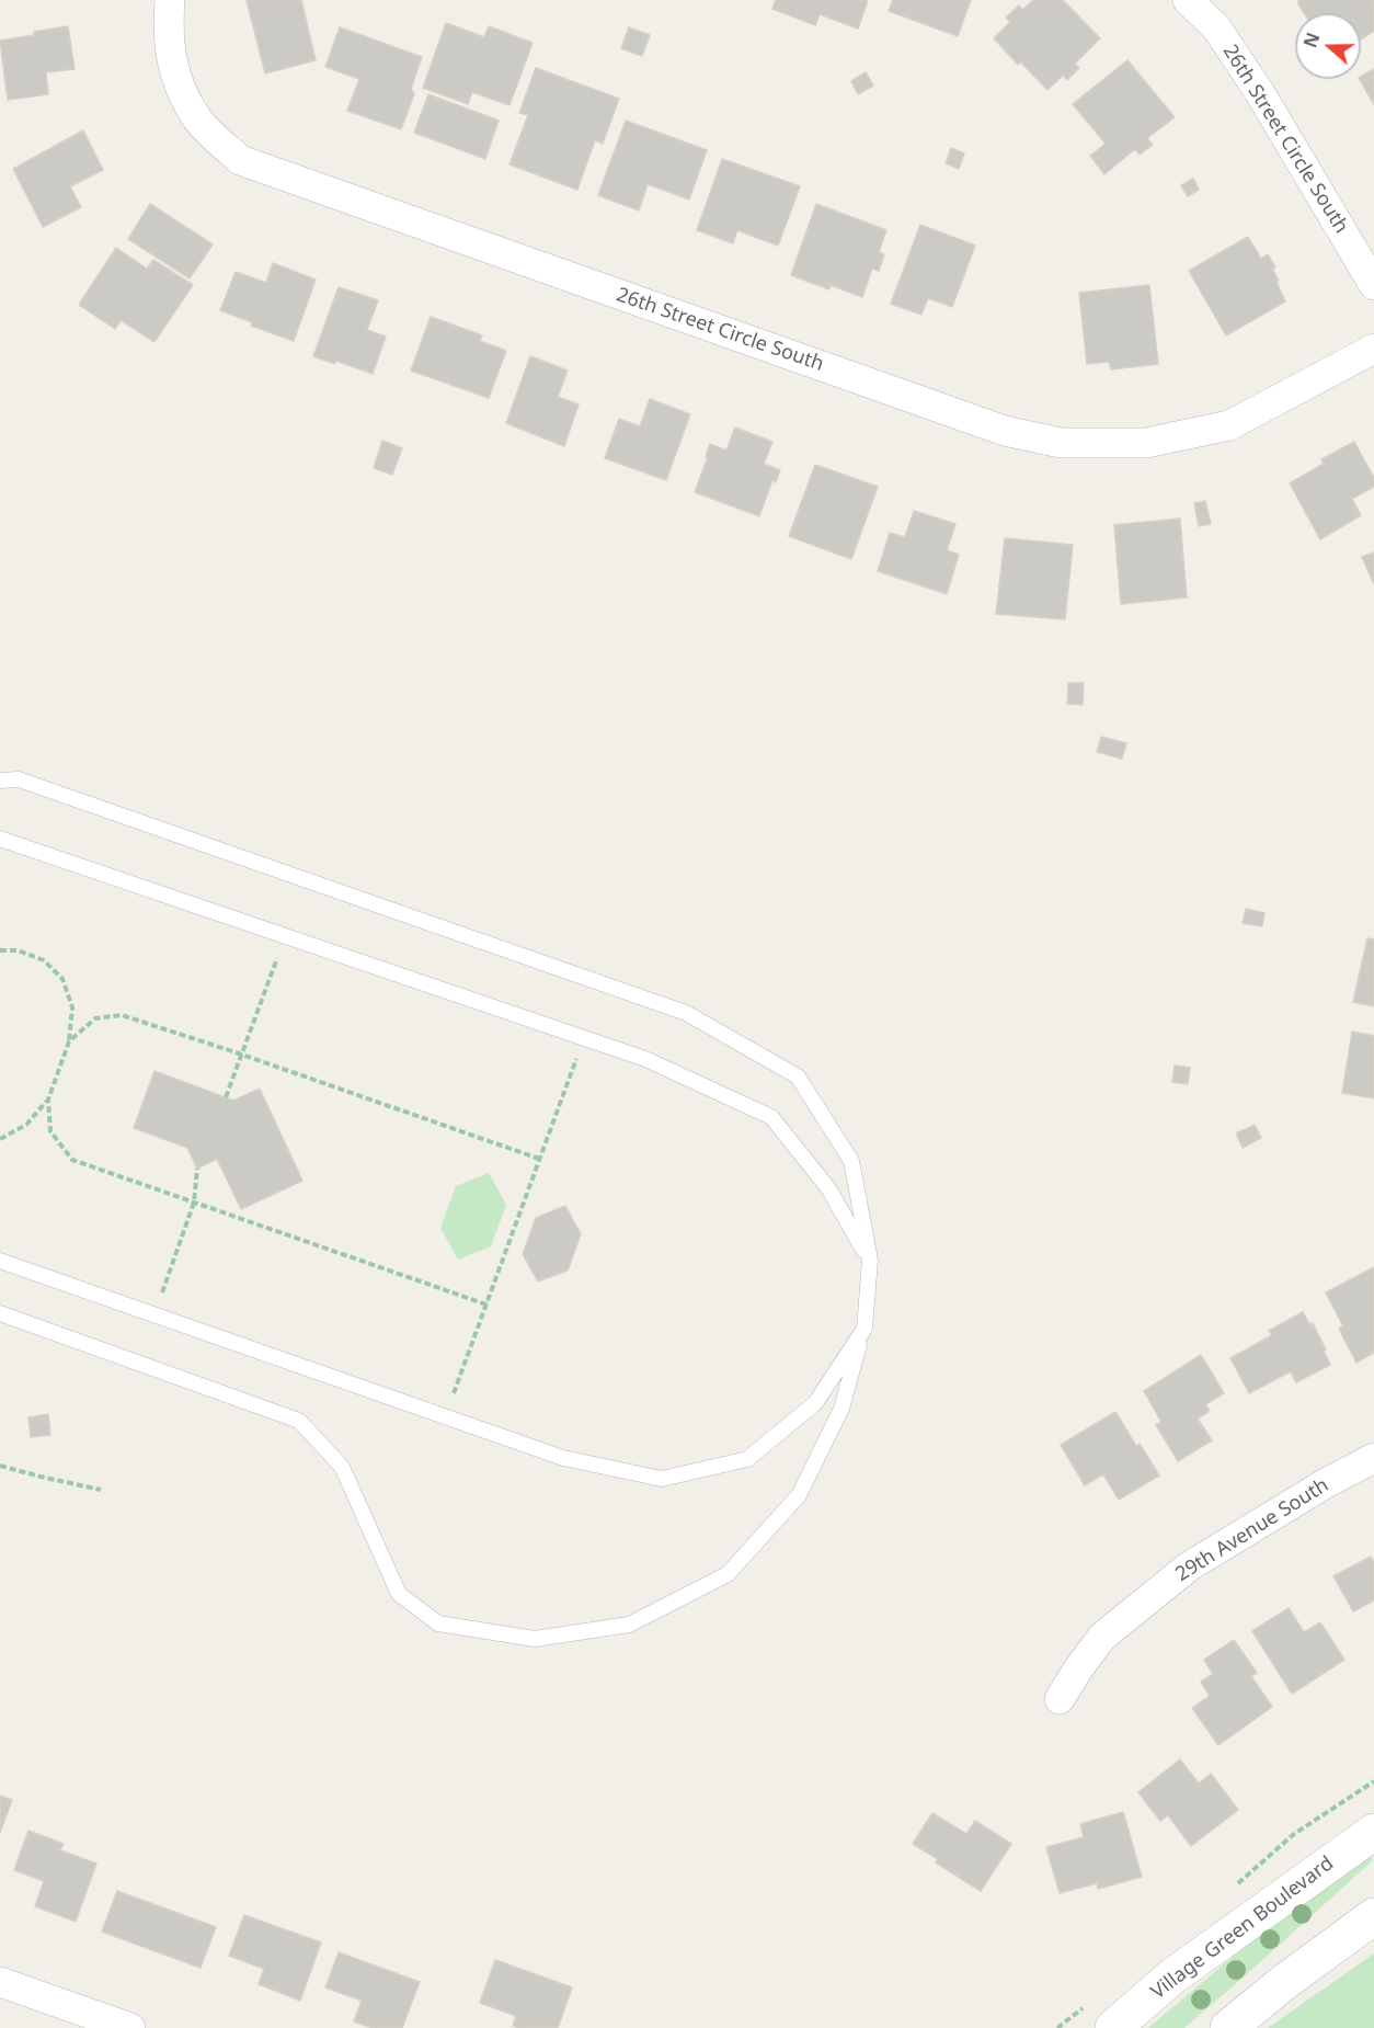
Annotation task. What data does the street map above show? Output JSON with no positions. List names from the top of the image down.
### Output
{
  "streets": {
    "street": ["26th Street Circle South", "29th Avenue South", "Village Green Boulevard"]
  },
  "north": "left"
}
